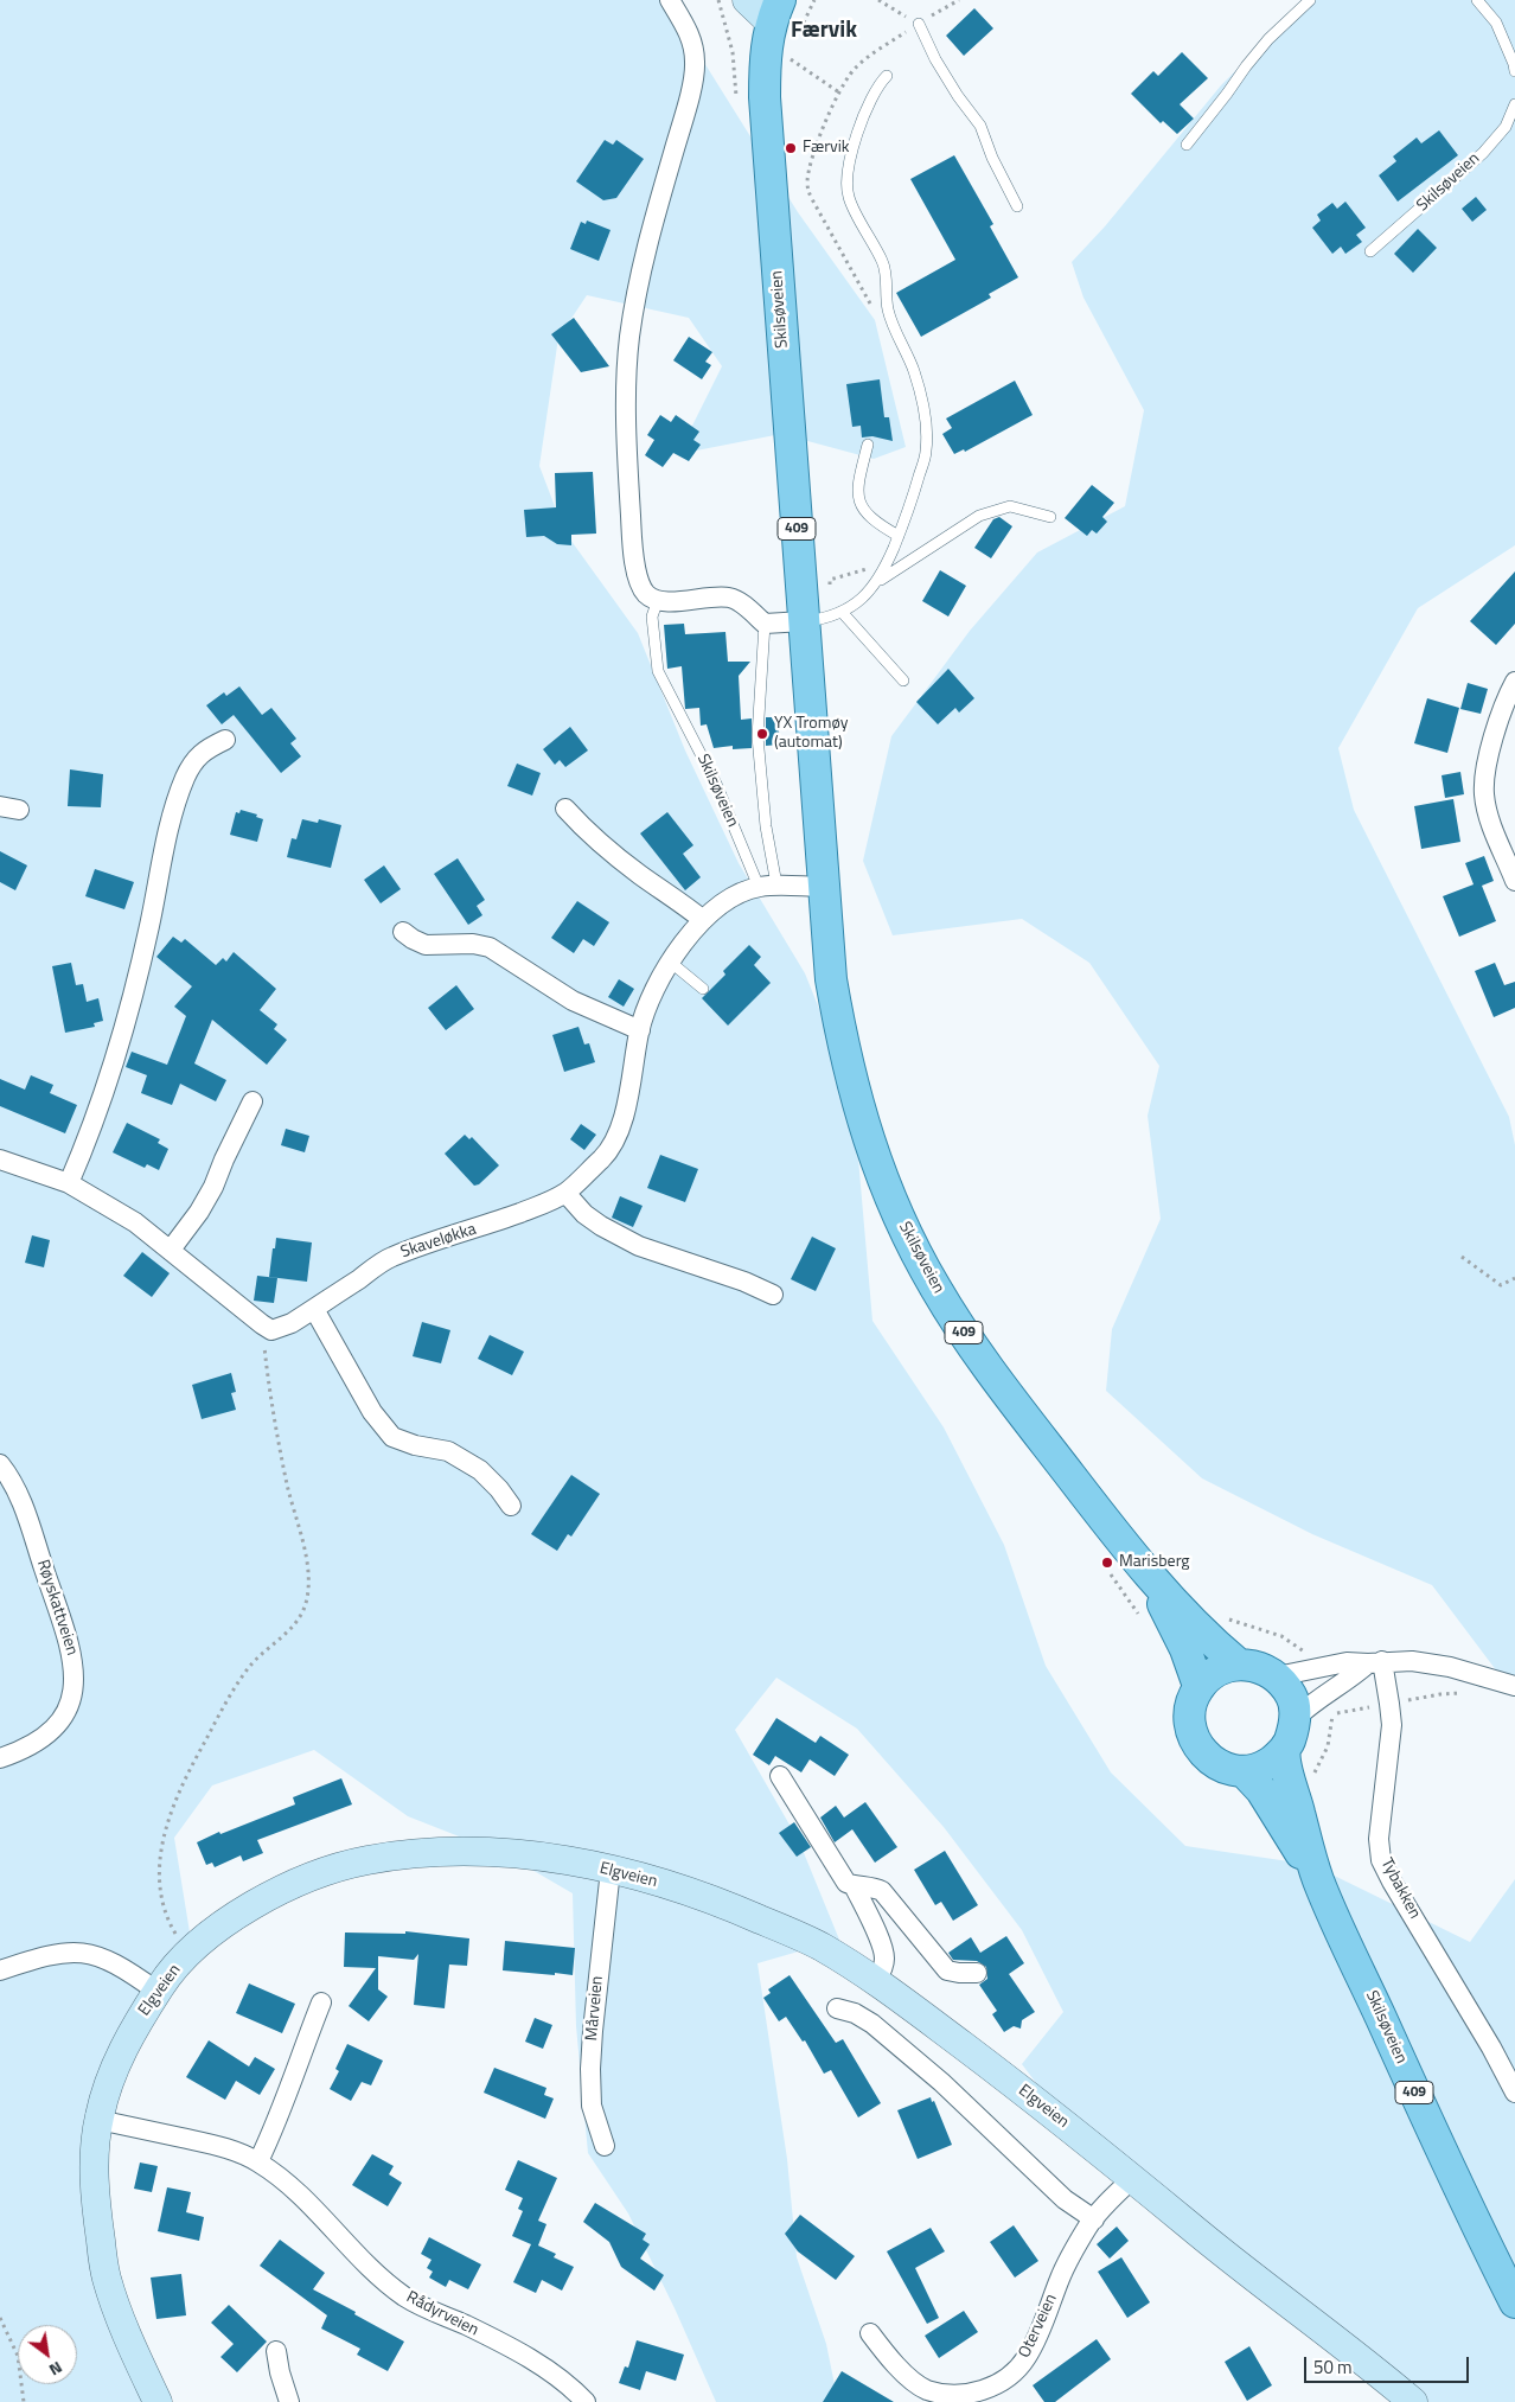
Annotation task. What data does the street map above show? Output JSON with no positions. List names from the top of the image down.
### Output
{
  "streets": {
    "main road": ["Skilsøveien", "409", "Elgveien"],
    "street": [
      "Skaveløkka",
      "Røyskattveien",
      "Tybakken",
      "Mårveien",
      "Rådyrveien",
      "Oterveien"
    ]
  },
  "crossings": [
    ["Skilsøveien", "Skaveløkka"],
    ["Elgveien", "Mårveien"],
    ["Elgveien", "Rådyrveien"],
    ["Elgveien", "Oterveien"]
  ],
  "districts": ["Færvik"],
  "places": ["Færvik", "YX Tromøy (automat)", "Marisberg"],
  "scale_bar": "50 m",
  "north": "bottom right"
}
